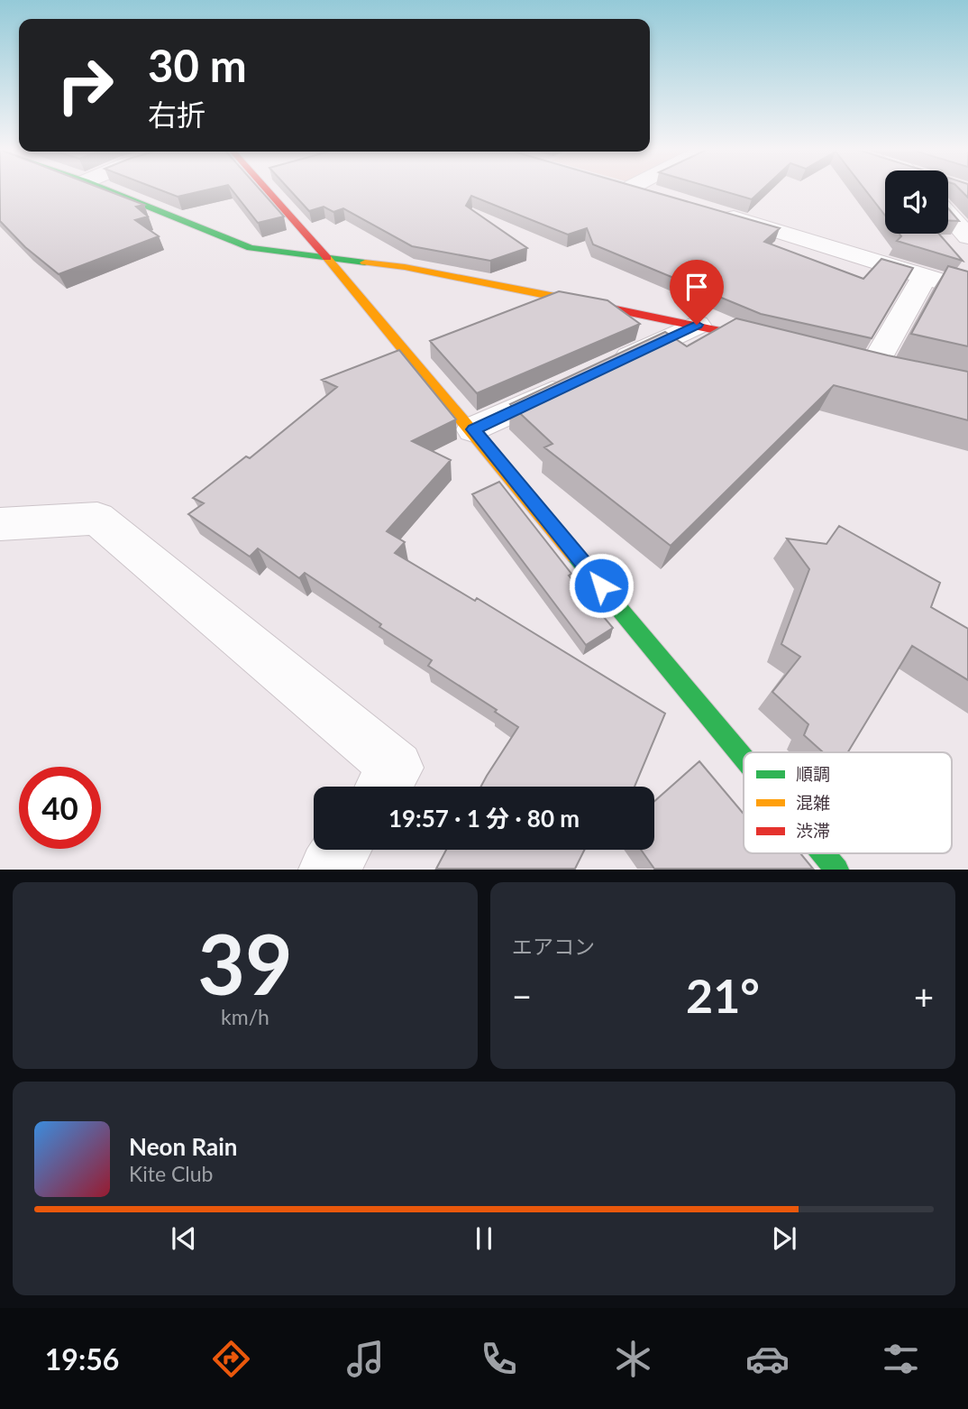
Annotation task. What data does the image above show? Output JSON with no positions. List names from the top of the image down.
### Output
{
  "legend": ["順調", "混雑", "渋滞"],
  "page": {
    "turn": ["30 m", "右折"],
    "limit": "40",
    "trip": "19:57 · 1 分 · 80 m",
    "tile": [
      ["39", "km/h"],
      "エアコン"
    ],
    "heat": ["−", "21°", "+"],
    "song": ["Neon Rain", "Kite Club"],
    "tabs": "19:56"
  }
}
